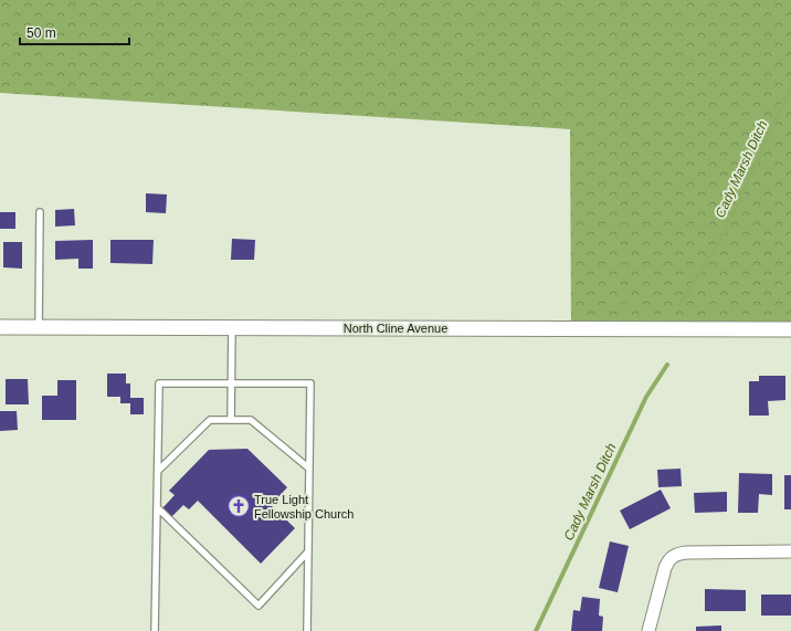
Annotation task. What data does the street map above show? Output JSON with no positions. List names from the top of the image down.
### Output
{
  "streets": {
    "street": ["North Cline Avenue"]
  },
  "water": ["Cady Marsh Ditch"],
  "places": {
    "church": ["True Light Fellowship Church"]
  },
  "scale_bar": "50 m"
}
